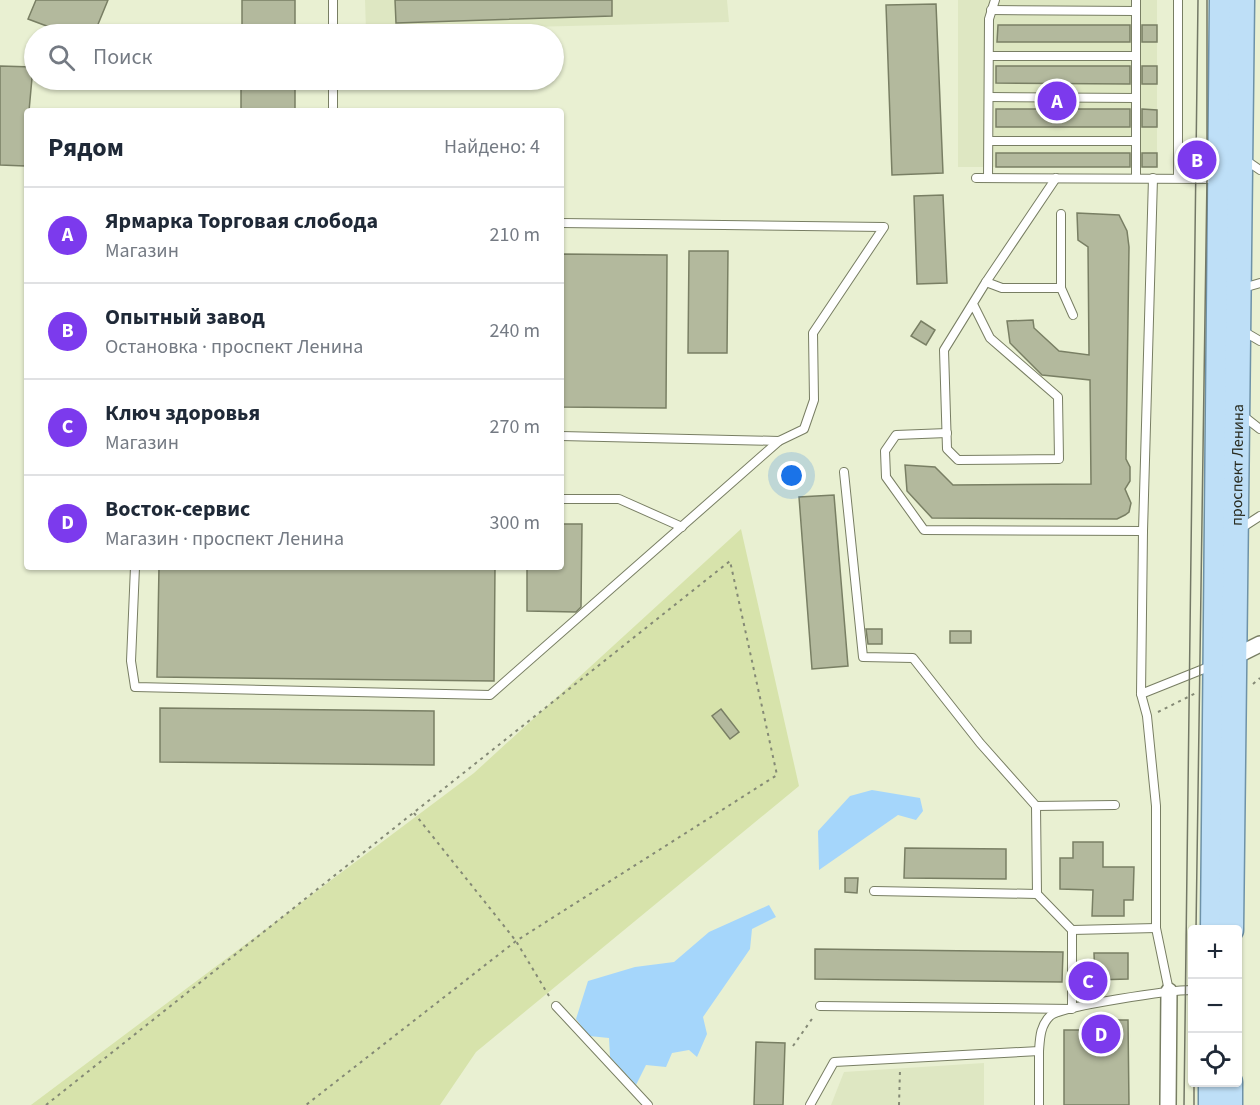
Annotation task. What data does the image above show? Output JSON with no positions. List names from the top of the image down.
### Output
{
  "streets": {
    "main road": ["проспект Ленина"]
  },
  "page": {
    "search": "Поиск",
    "pins": [
      "A",
      "B",
      "C",
      "D"
    ],
    "heading": ["Рядом", "Найдено: 4"],
    "list": [
      {
        "mark": "A",
        "name": "Ярмарка Торговая слобода",
        "note": "Магазин",
        "value": "210 m"
      },
      {
        "mark": "B",
        "name": "Опытный завод",
        "note": "Остановка · проспект Ленина",
        "value": "240 m"
      },
      {
        "mark": "C",
        "name": "Ключ здоровья",
        "note": "Магазин",
        "value": "270 m"
      },
      {
        "mark": "D",
        "name": "Восток-сервис",
        "note": "Магазин · проспект Ленина",
        "value": "300 m"
      }
    ],
    "map_buttons": ["+", "−"]
  }
}
